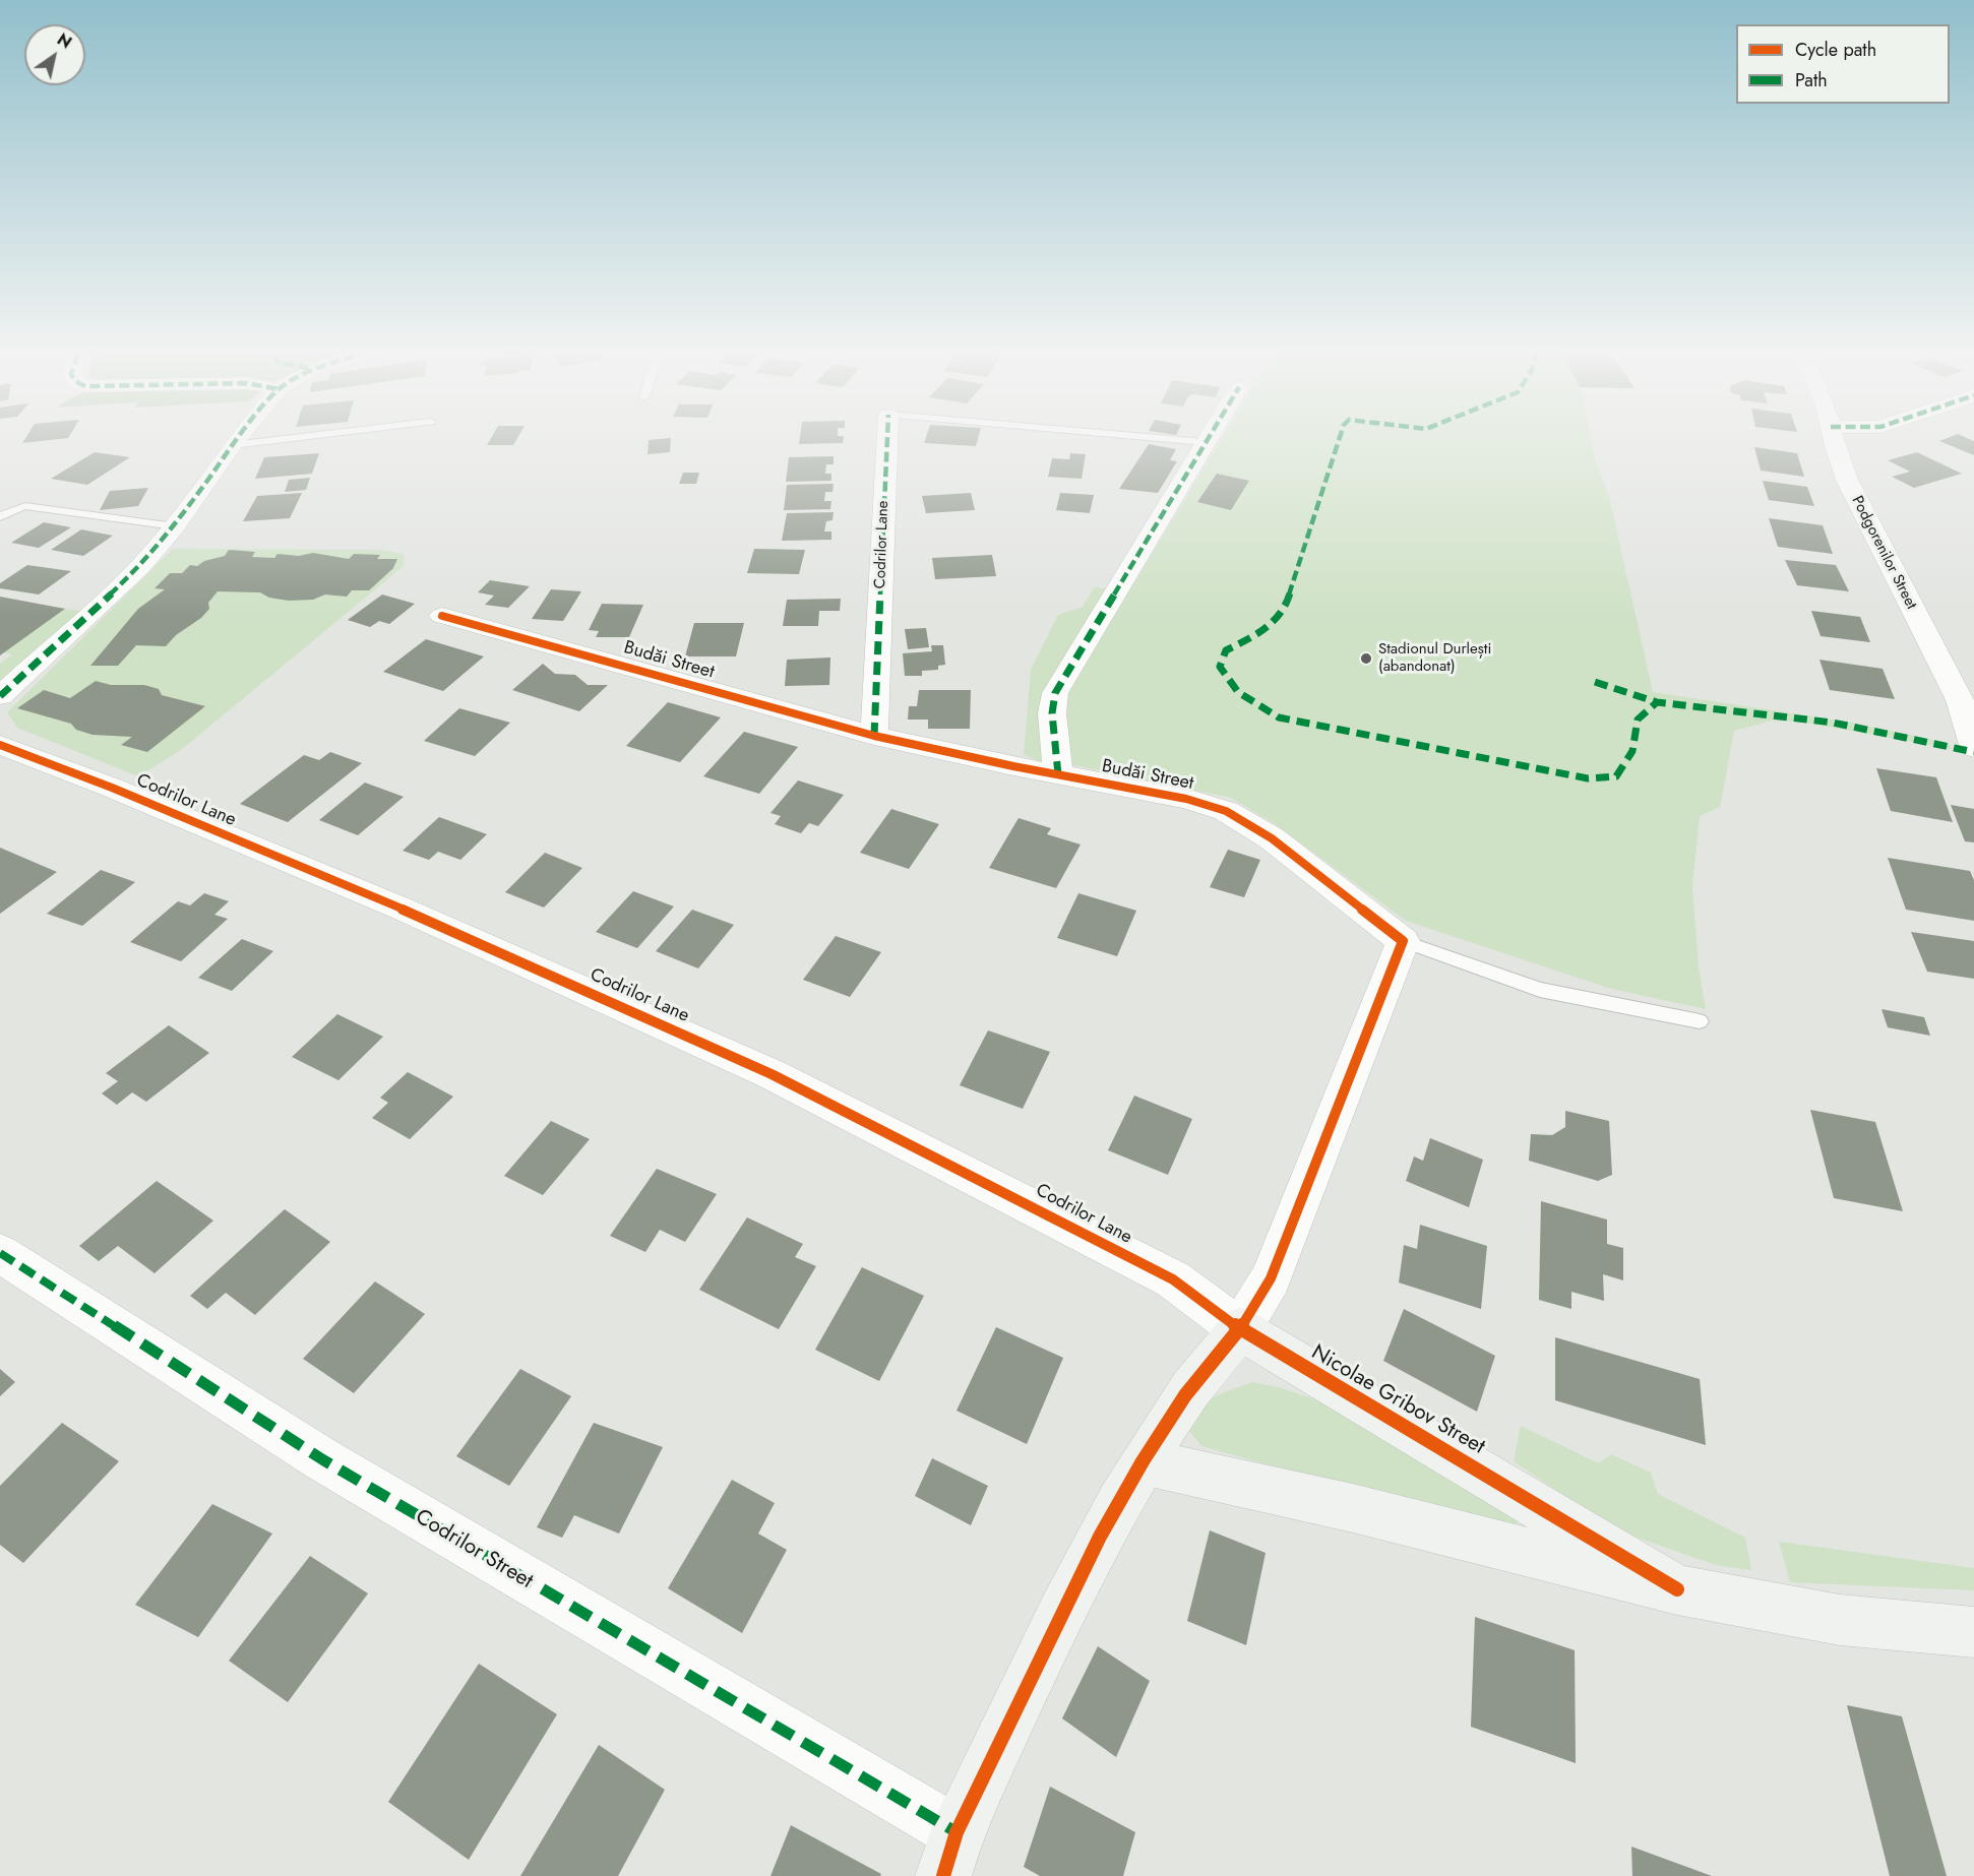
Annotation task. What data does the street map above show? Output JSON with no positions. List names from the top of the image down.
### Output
{
  "streets": {
    "street": [
      "Codrilor Lane",
      "Podgorenilor Street",
      "Budăi Street",
      "Nicolae Gribov Street",
      "Codrilor Street"
    ]
  },
  "crossings": [
    ["Codrilor Lane", "Budăi Street"],
    ["Codrilor Lane", "Nicolae Gribov Street"]
  ],
  "places": ["Stadionul Durlești (abandonat)"],
  "legend": ["Cycle path", "Path"],
  "north": "top right"
}
